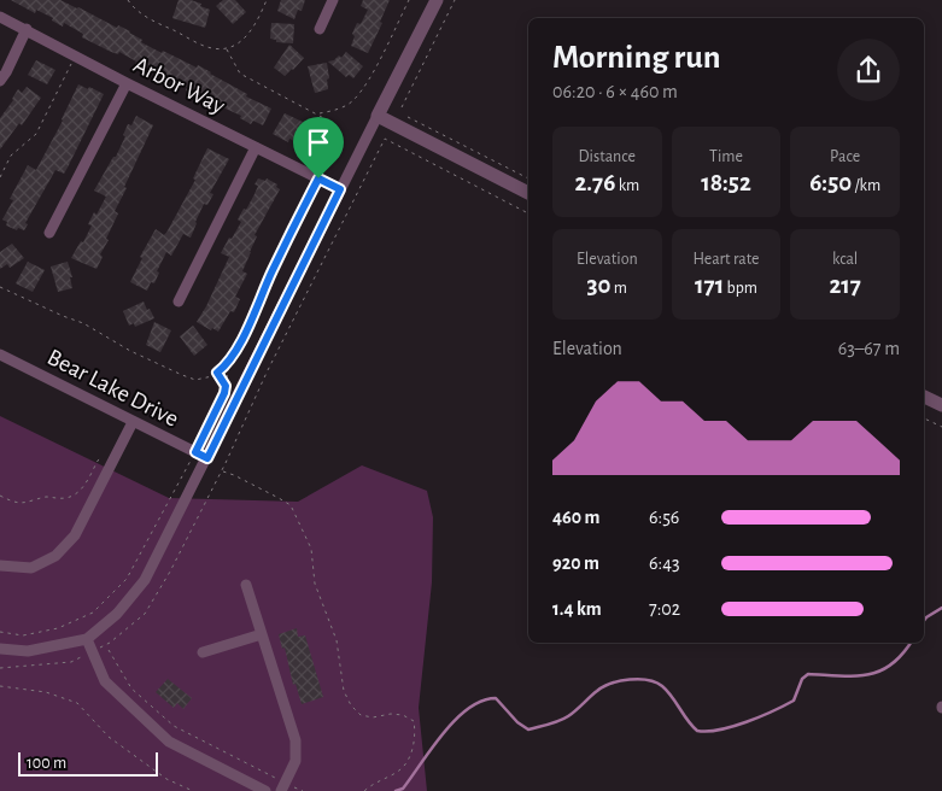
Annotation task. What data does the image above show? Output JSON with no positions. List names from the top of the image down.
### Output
{
  "streets": {
    "street": ["Arbor Way", "Bear Lake Drive"]
  },
  "scale_bar": "100 m",
  "page": {
    "heading": ["Morning run", "06:20 · 6 × 460 m"],
    "stats": [
      ["Distance", "2.76 km"],
      ["Time", "18:52"],
      ["Pace", "6:50 /km"],
      ["Elevation", "30 m"],
      ["Heart rate", "171 bpm"],
      ["kcal", "217"]
    ],
    "chart": ["Elevation", "63–67 m"],
    "list": [
      {
        "name": "460 m",
        "note": "6:56"
      },
      {
        "name": "920 m",
        "note": "6:43"
      },
      {
        "name": "1.4 km",
        "note": "7:02"
      }
    ],
    "scale": "100 m"
  }
}
